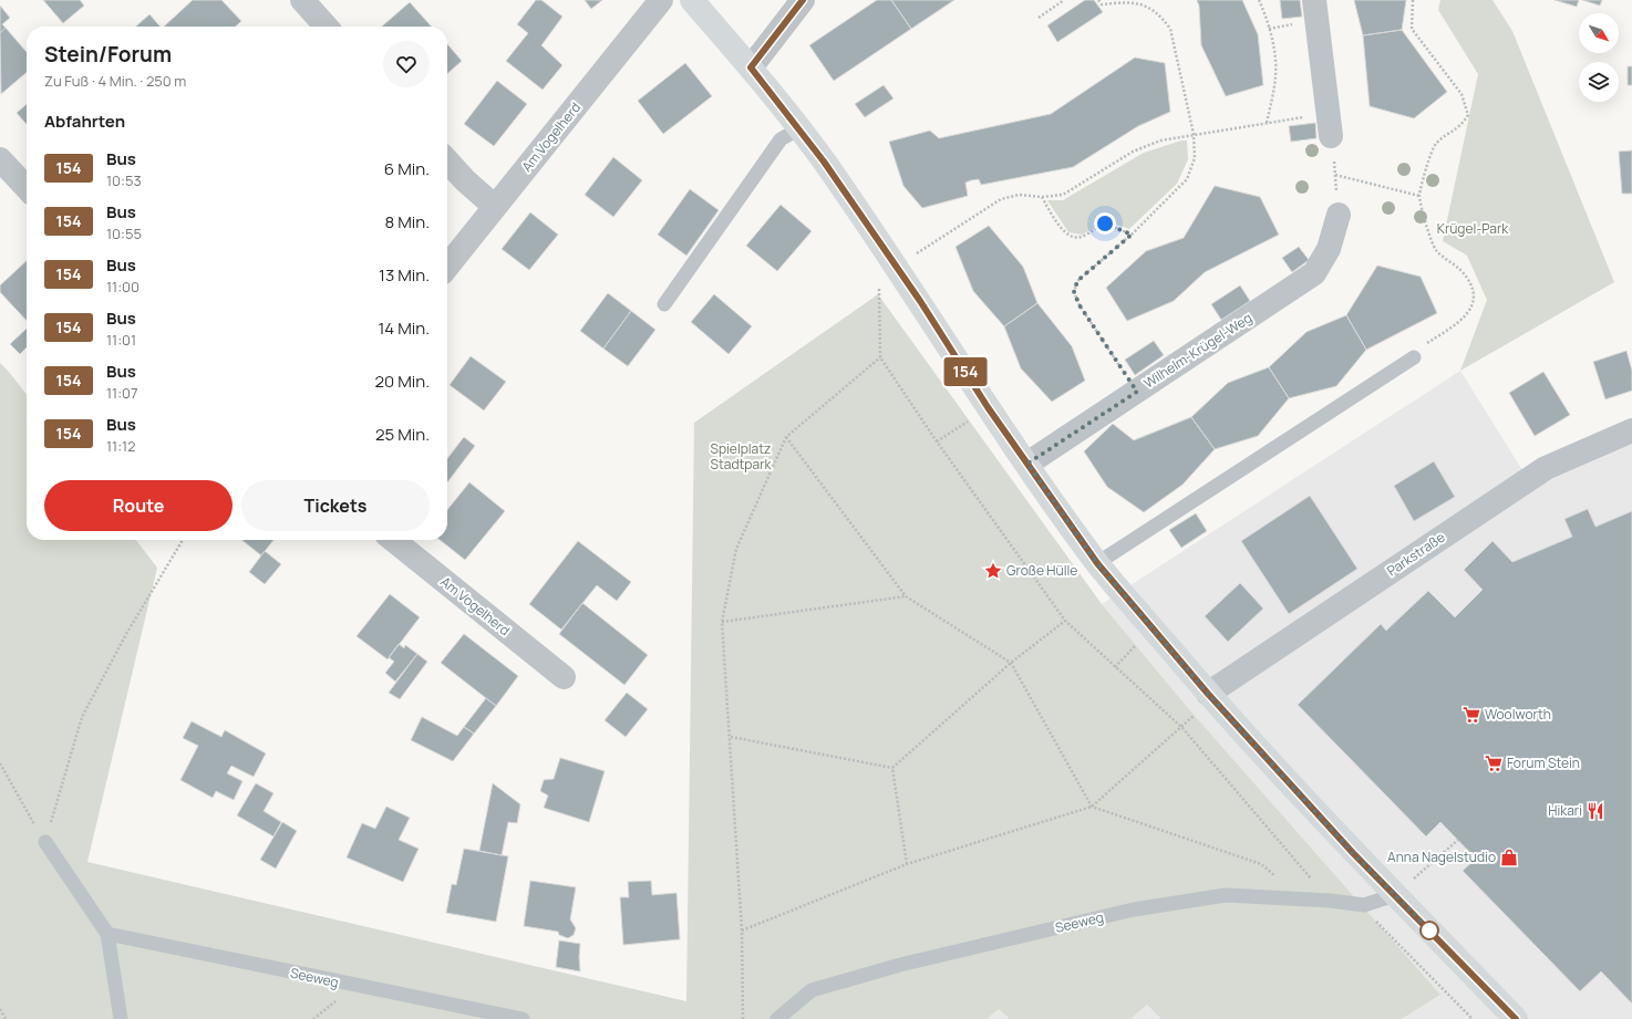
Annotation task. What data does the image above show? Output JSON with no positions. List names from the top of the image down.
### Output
{
  "streets": {
    "street": ["Am Vogelherd", "Wilhelm-Krügel-Weg", "Parkstraße"],
    "lane": ["Seeweg"]
  },
  "parks": ["Krügel-Park", "Spielplatz Stadtpark"],
  "places": {
    "place": ["Große Hülle"],
    "supermarket": ["Woolworth", "Forum Stein"],
    "restaurant": ["Hikari"],
    "shop": ["Anna Nagelstudio"]
  },
  "lines": ["bus line 154"],
  "north": "bottom right",
  "page": {
    "on_map": "154",
    "heading": [
      ["Stein/Forum", "Zu Fuß · 4 Min. · 250 m"],
      "Abfahrten"
    ],
    "list": [
      {
        "mark": "154",
        "name": "Bus",
        "note": "10:53",
        "value": "6 Min."
      },
      {
        "mark": "154",
        "name": "Bus",
        "note": "10:55",
        "value": "8 Min."
      },
      {
        "mark": "154",
        "name": "Bus",
        "note": "11:00",
        "value": "13 Min."
      },
      {
        "mark": "154",
        "name": "Bus",
        "note": "11:01",
        "value": "14 Min."
      },
      {
        "mark": "154",
        "name": "Bus",
        "note": "11:07",
        "value": "20 Min."
      },
      {
        "mark": "154",
        "name": "Bus",
        "note": "11:12",
        "value": "25 Min."
      }
    ],
    "buttons": ["Route", "Tickets"]
  }
}
